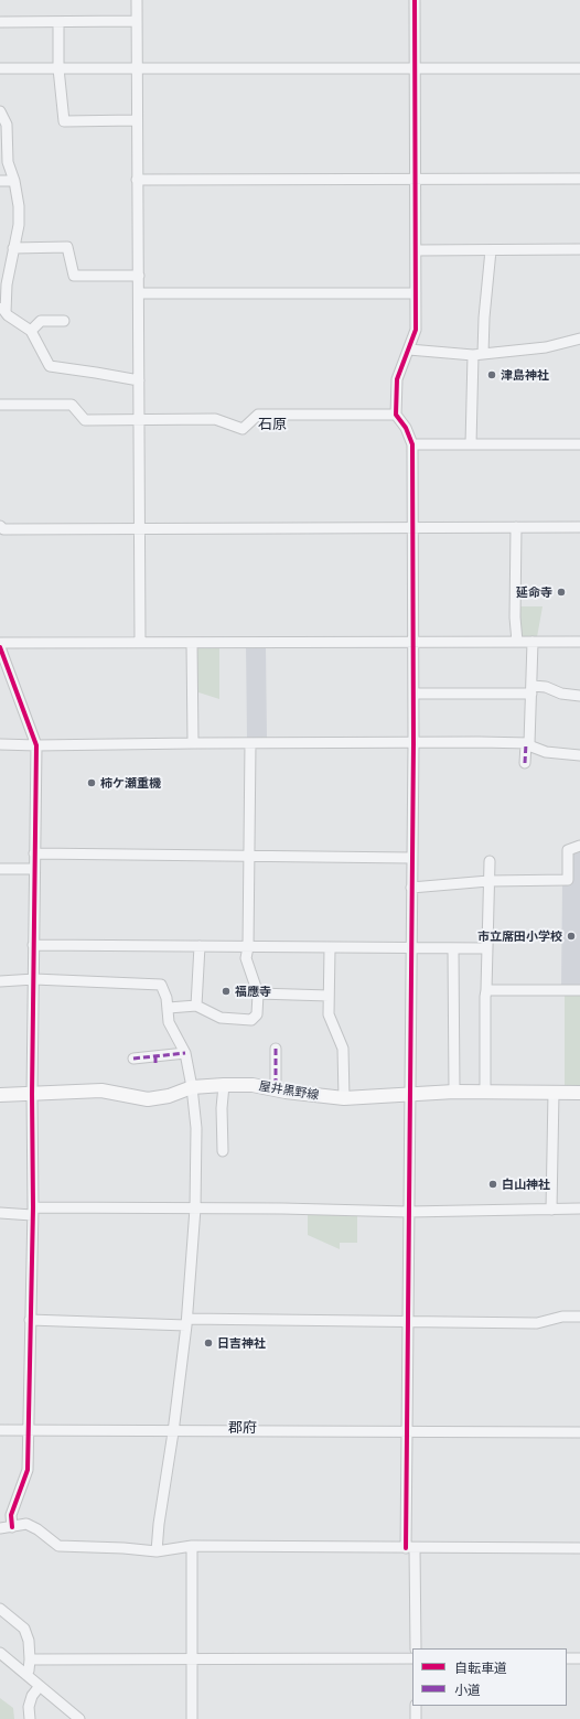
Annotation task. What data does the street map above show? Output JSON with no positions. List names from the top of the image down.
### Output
{
  "streets": {
    "main road": ["屋井黒野線"]
  },
  "districts": ["石原", "郡府"],
  "places": [
    "津島神社",
    "延命寺",
    "柿ケ瀬重機",
    "市立席田小学校",
    "福應寺",
    "白山神社",
    "日吉神社"
  ],
  "legend": ["自転車道", "小道"]
}
